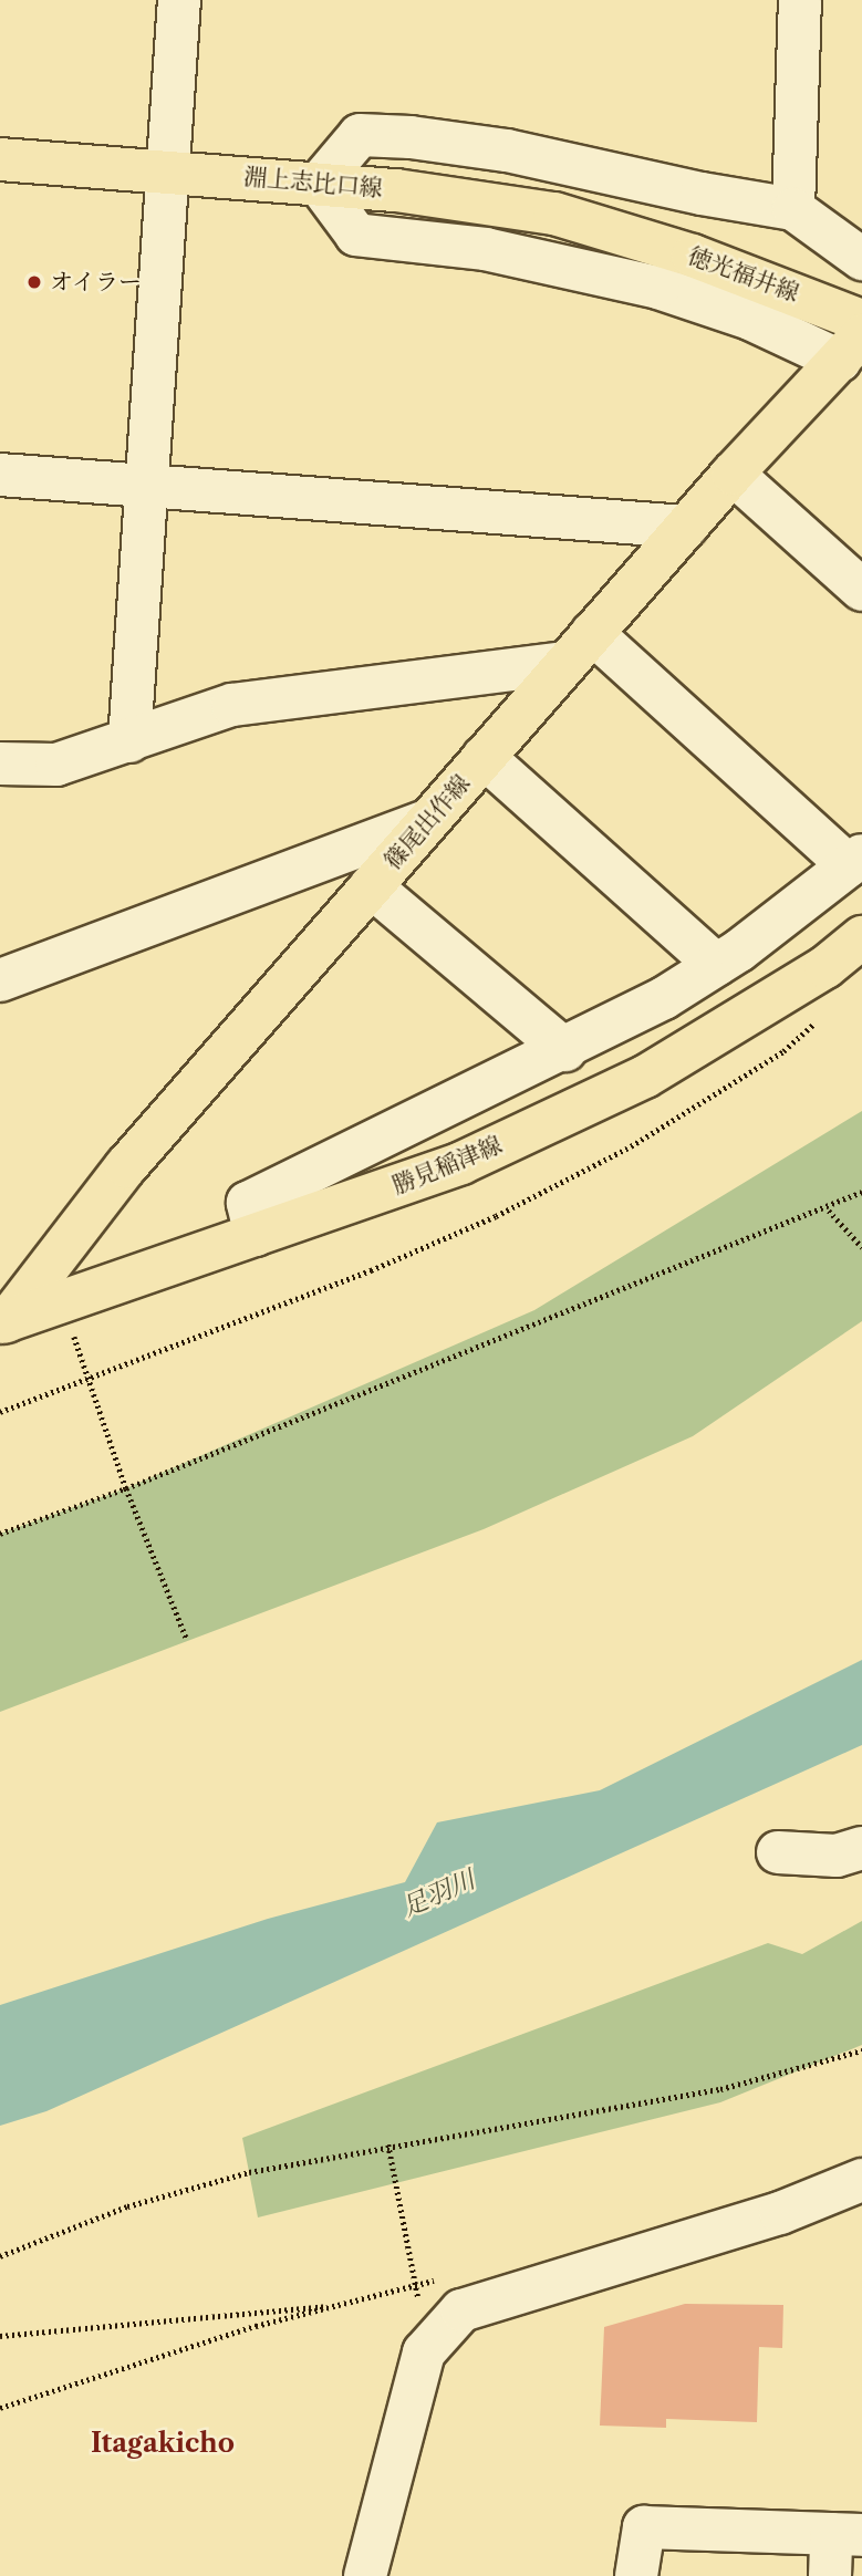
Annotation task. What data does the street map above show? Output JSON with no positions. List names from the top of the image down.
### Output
{
  "streets": {
    "main road": [
      "淵上志比口線",
      "徳光福井線",
      "篠尾出作線",
      "勝見稲津線"
    ]
  },
  "crossings": [
    ["淵上志比口線", "徳光福井線"],
    ["篠尾出作線", "勝見稲津線"]
  ],
  "districts": ["Itagakicho"],
  "water": ["足羽川"],
  "places": ["オイラー"]
}
